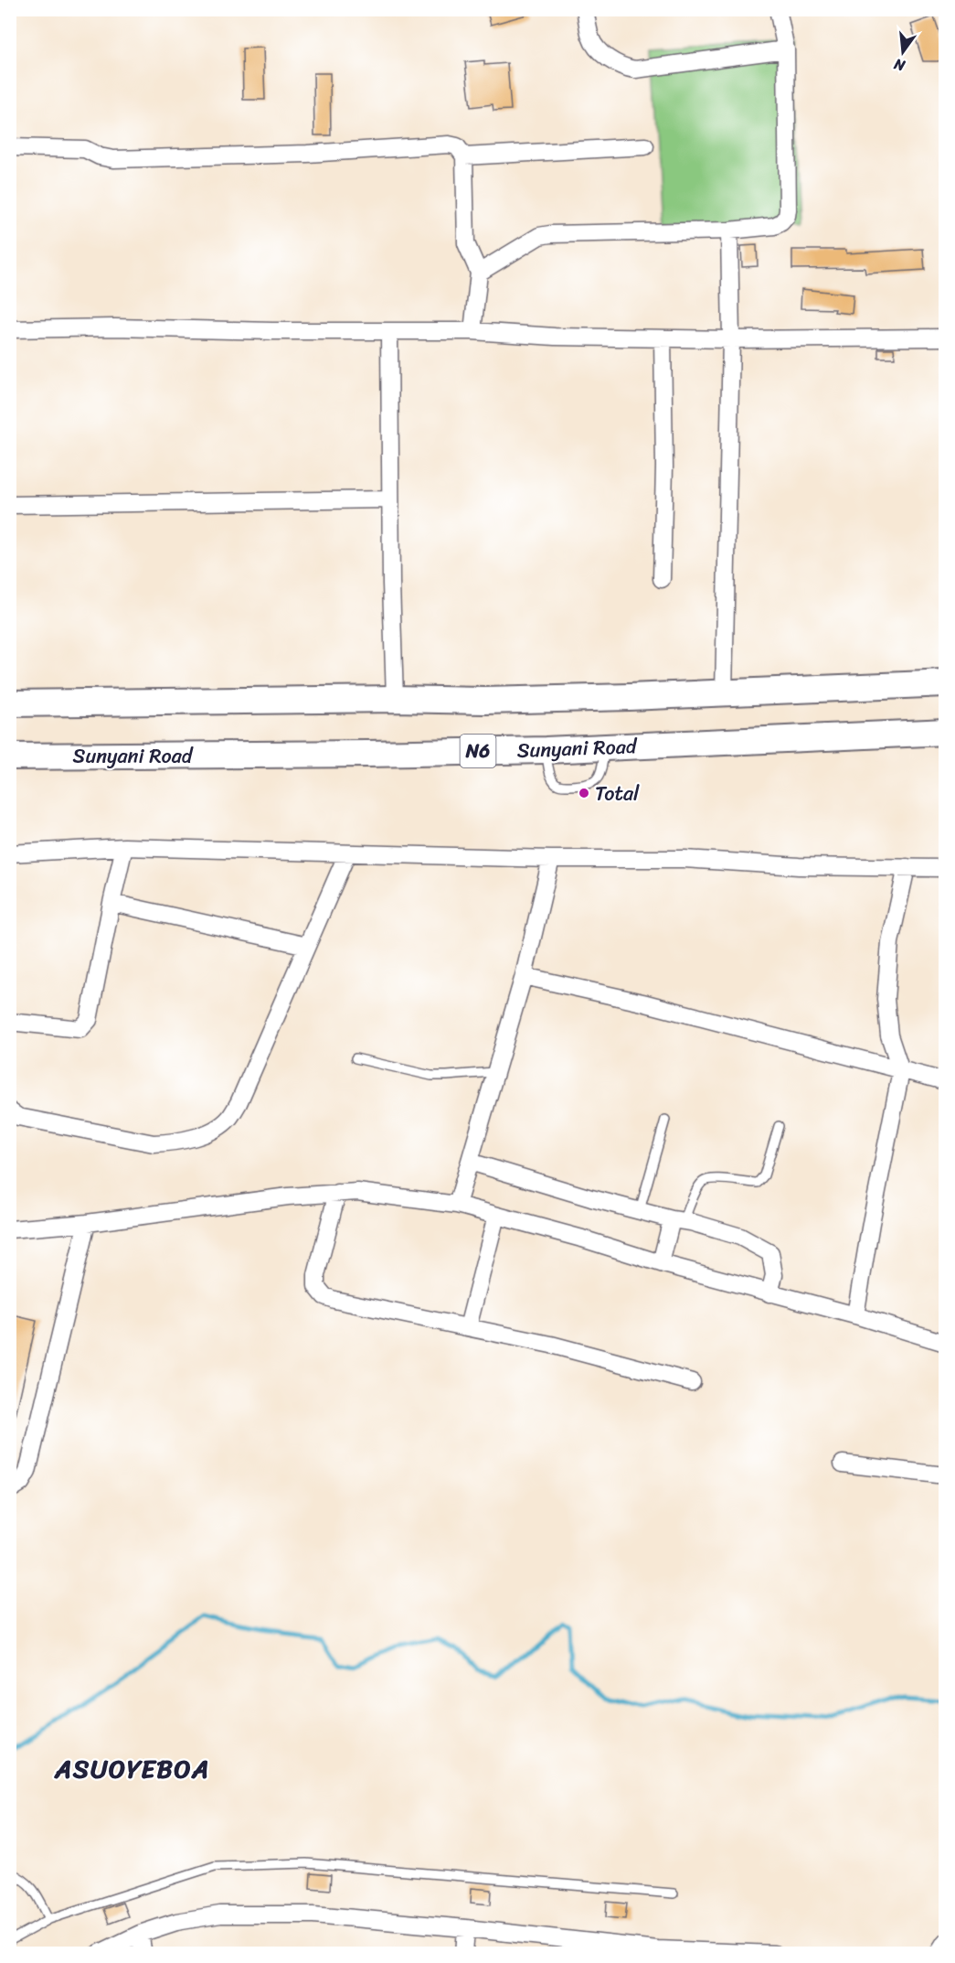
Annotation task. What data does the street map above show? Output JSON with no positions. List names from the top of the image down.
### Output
{
  "streets": {
    "main road": ["Sunyani Road", "N6"]
  },
  "districts": ["ASUOYEBOA"],
  "places": ["Total"],
  "north": "bottom"
}
